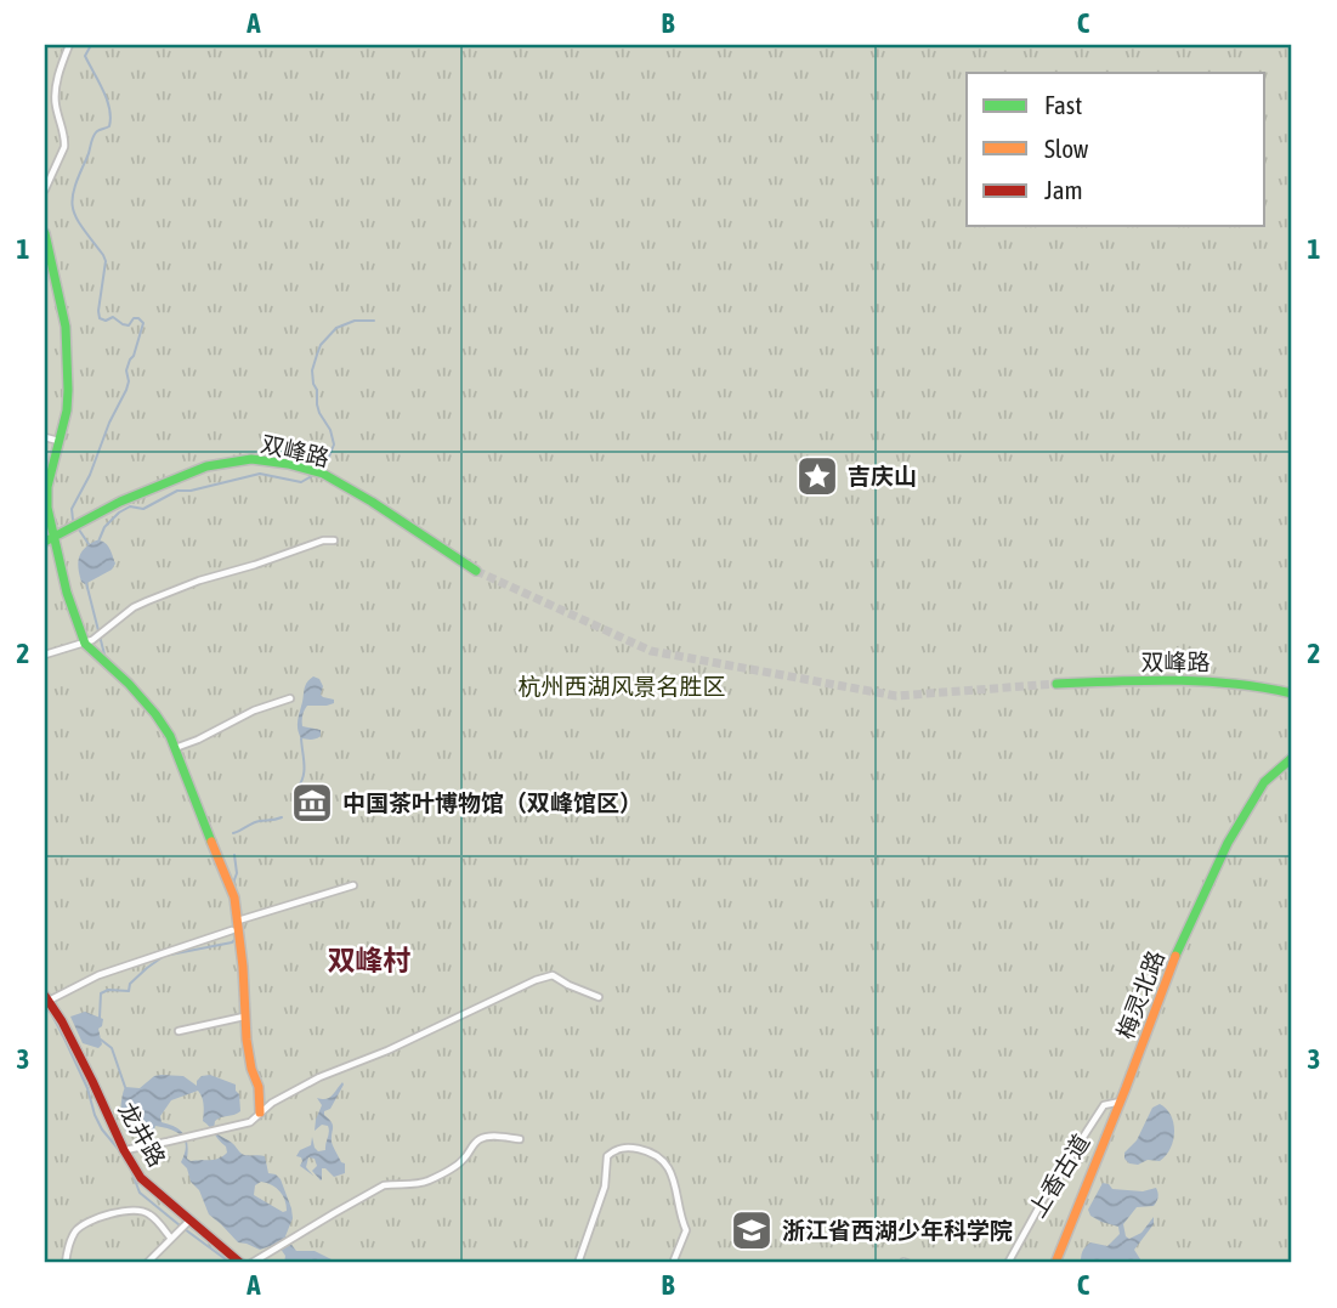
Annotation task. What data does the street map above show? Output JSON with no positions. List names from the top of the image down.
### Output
{
  "streets": {
    "street": [
      "双峰路",
      "梅灵北路",
      "龙井路",
      "上香古道"
    ]
  },
  "crossings": [
    ["梅灵北路", "上香古道"]
  ],
  "districts": ["双峰村"],
  "parks": ["杭州西湖风景名胜区"],
  "places": {
    "place": ["吉庆山"],
    "museum": ["中国茶叶博物馆（双峰馆区）"],
    "school or university": ["浙江省西湖少年科学院"]
  },
  "legend": ["Fast", "Slow", "Jam"],
  "grid": {
    "columns": ["A", "B", "C"],
    "rows": ["1", "2", "3"]
  }
}
